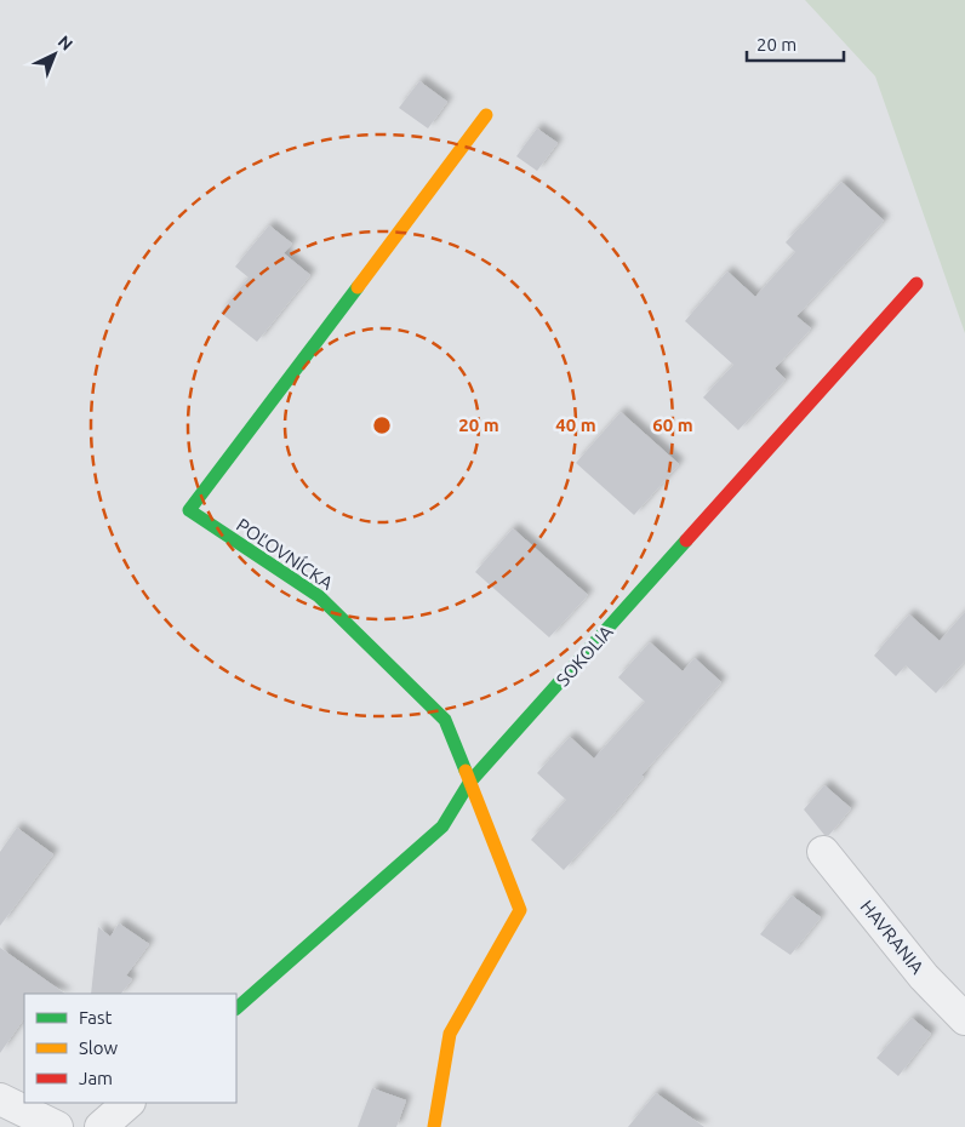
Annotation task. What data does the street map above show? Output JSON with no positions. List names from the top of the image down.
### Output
{
  "streets": {
    "street": ["POĽOVNÍCKA", "SOKOLIA", "HAVRANIA"]
  },
  "crossings": [
    ["POĽOVNÍCKA", "SOKOLIA"]
  ],
  "legend": ["Fast", "Slow", "Jam"],
  "scale_bar": "20 m",
  "north": "top right",
  "rings": ["20 m", "40 m", "60 m"]
}
